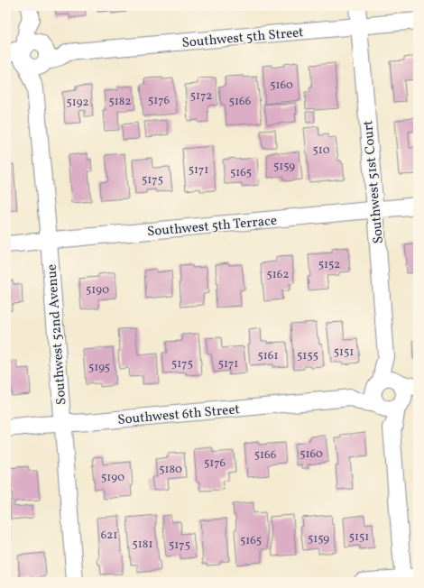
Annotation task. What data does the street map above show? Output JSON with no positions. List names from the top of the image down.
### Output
{
  "streets": {
    "street": [
      "Southwest 5th Street",
      "Southwest 51st Court",
      "Southwest 5th Terrace",
      "Southwest 52nd Avenue",
      "Southwest 6th Street"
    ]
  },
  "crossings": [
    ["Southwest 5th Street", "Southwest 51st Court"],
    ["Southwest 5th Street", "Southwest 52nd Avenue"],
    ["Southwest 51st Court", "Southwest 5th Terrace"],
    ["Southwest 51st Court", "Southwest 6th Street"],
    ["Southwest 5th Terrace", "Southwest 52nd Avenue"],
    ["Southwest 52nd Avenue", "Southwest 6th Street"]
  ],
  "house_numbers": [
    "5160",
    "5172",
    "5176",
    "5182",
    "5166",
    "5192",
    "510",
    "5159",
    "5171",
    "5165",
    "5175",
    "5152",
    "5162",
    "5190",
    "5151",
    "5161",
    "5155",
    "5175",
    "5171",
    "5195",
    "5160",
    "5166",
    "5176",
    "5180",
    "5190",
    "621",
    "5151",
    "5159",
    "5165",
    "5181",
    "5175"
  ]
}
